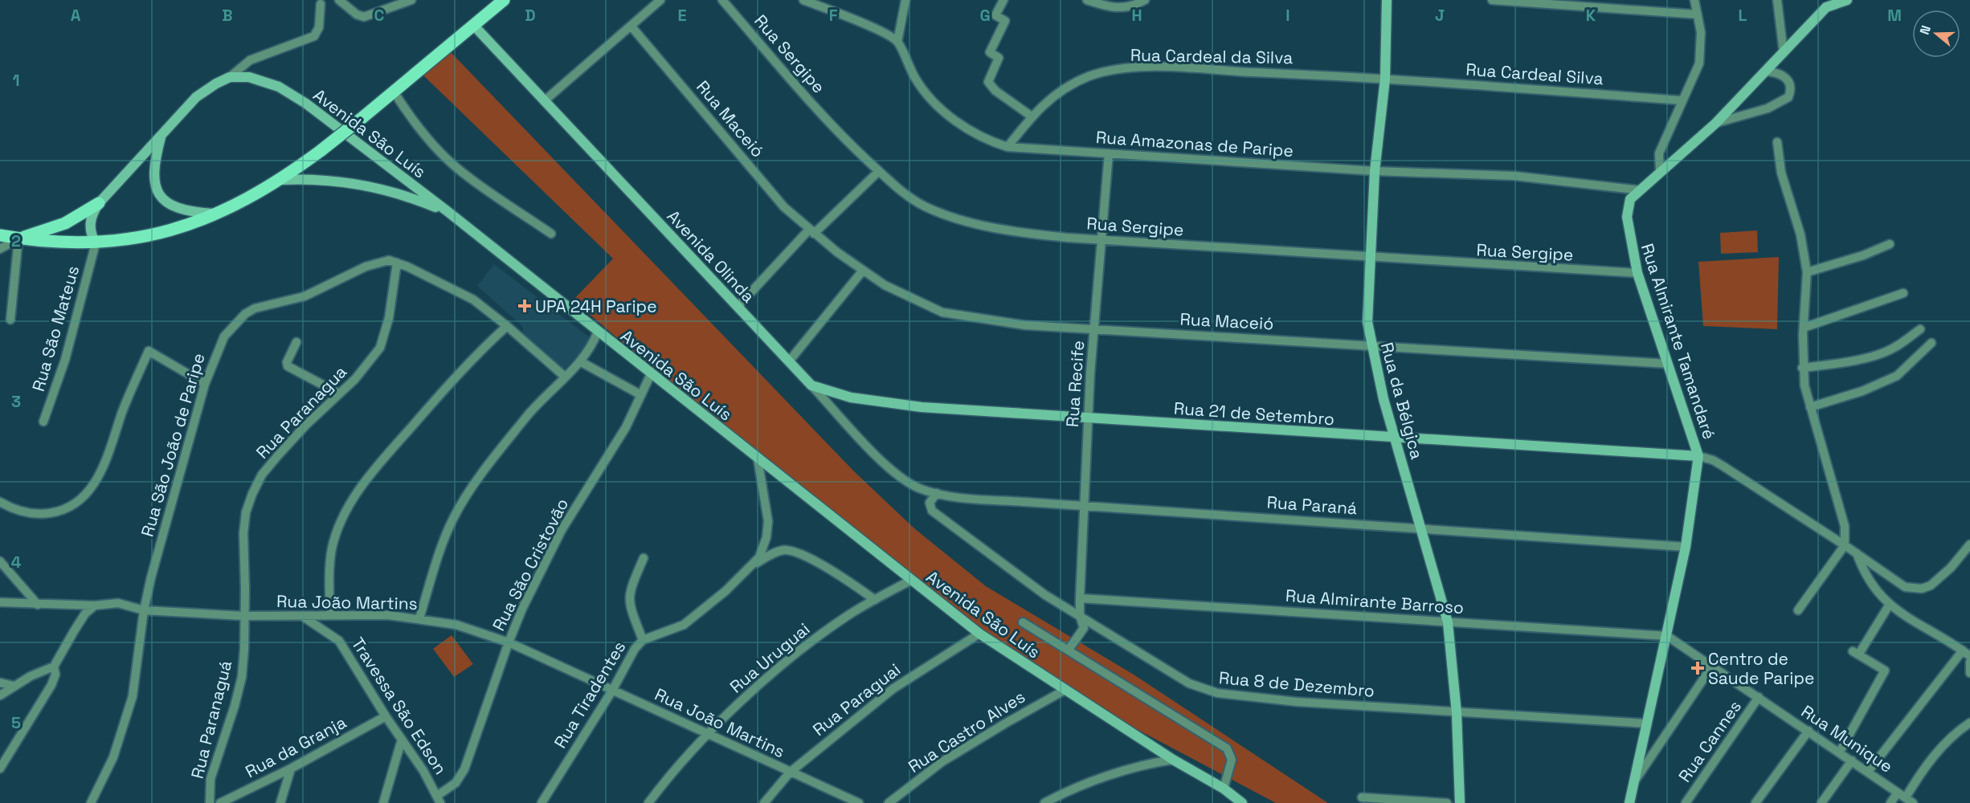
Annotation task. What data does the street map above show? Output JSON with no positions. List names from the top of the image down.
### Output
{
  "streets": {
    "main road": [
      "Avenida São Luís",
      "Avenida Olinda",
      "Rua Almirante Tamandaré",
      "Rua da Bélgica",
      "Rua 21 de Setembro"
    ],
    "street": [
      "Rua Sergipe",
      "Rua Cardeal da Silva",
      "Rua Cardeal Silva",
      "Rua Maceió",
      "Rua Amazonas de Paripe",
      "Rua São Mateus",
      "Rua Recife",
      "Rua Paranagua",
      "Rua São João de Paripe",
      "Rua Paraná",
      "Rua São Cristovão",
      "Rua Almirante Barroso",
      "Rua João Martins",
      "Rua Uruguai",
      "Rua 8 de Dezembro",
      "Rua Tiradentes",
      "Rua Paraguai",
      "Travessa São Edson",
      "Rua Paranaguá",
      "Rua Castro Alves",
      "Rua Munique",
      "Rua Cannes",
      "Rua da Granja"
    ]
  },
  "crossings": [
    ["Rua Sergipe", "Rua Almirante Tamandaré"],
    ["Rua Sergipe", "Rua Recife"],
    ["Rua Sergipe", "Rua da Bélgica"],
    ["Rua Cardeal da Silva", "Rua Cardeal Silva"],
    ["Rua Cardeal da Silva", "Rua Amazonas de Paripe"],
    ["Rua Cardeal da Silva", "Rua da Bélgica"],
    ["Rua Cardeal Silva", "Rua da Bélgica"],
    ["Rua Maceió", "Rua Almirante Tamandaré"],
    ["Rua Maceió", "Rua Recife"],
    ["Rua Maceió", "Rua da Bélgica"],
    ["Avenida São Luís", "Rua São Cristovão"],
    ["Avenida São Luís", "Rua Uruguai"],
    ["Avenida São Luís", "Rua Tiradentes"],
    ["Avenida São Luís", "Rua Paraguai"],
    ["Avenida São Luís", "Rua Castro Alves"],
    ["Rua Amazonas de Paripe", "Rua Almirante Tamandaré"],
    ["Rua Amazonas de Paripe", "Rua Recife"],
    ["Rua Amazonas de Paripe", "Rua da Bélgica"],
    ["Avenida Olinda", "Rua 21 de Setembro"],
    ["Avenida Olinda", "Rua Paraná"],
    ["Avenida Olinda", "Rua 8 de Dezembro"],
    ["Rua Almirante Tamandaré", "Rua 21 de Setembro"],
    ["Rua Almirante Tamandaré", "Rua Paraná"],
    ["Rua Almirante Tamandaré", "Rua Almirante Barroso"],
    ["Rua Almirante Tamandaré", "Rua 8 de Dezembro"],
    ["Rua Almirante Tamandaré", "Rua Munique"],
    ["Rua Recife", "Rua 21 de Setembro"],
    ["Rua Recife", "Rua Paraná"],
    ["Rua Recife", "Rua Almirante Barroso"],
    ["Rua Recife", "Rua 8 de Dezembro"],
    ["Rua da Bélgica", "Rua 21 de Setembro"],
    ["Rua da Bélgica", "Rua Paraná"],
    ["Rua da Bélgica", "Rua Almirante Barroso"],
    ["Rua da Bélgica", "Rua 8 de Dezembro"],
    ["Rua Paranagua", "Rua São João de Paripe"],
    ["Rua Paranagua", "Rua João Martins"],
    ["Rua Paranagua", "Rua Paranaguá"],
    ["Rua São João de Paripe", "Rua João Martins"],
    ["Rua Paraná", "Rua 8 de Dezembro"],
    ["Rua São Cristovão", "Rua João Martins"],
    ["Rua São Cristovão", "Travessa São Edson"],
    ["Rua Almirante Barroso", "Rua Munique"],
    ["Rua João Martins", "Rua Uruguai"],
    ["Rua João Martins", "Rua Tiradentes"],
    ["Rua João Martins", "Rua Paraguai"],
    ["Rua João Martins", "Travessa São Edson"],
    ["Rua João Martins", "Rua Paranaguá"],
    ["Travessa São Edson", "Rua da Granja"],
    ["Rua Munique", "Rua Cannes"]
  ],
  "places": {
    "health": ["UPA 24H Paripe", "Centro de Saude Paripe"]
  },
  "north": "left",
  "grid": {
    "columns": [
      "A",
      "B",
      "C",
      "D",
      "E",
      "F",
      "G",
      "H",
      "I",
      "J",
      "K",
      "L",
      "M"
    ],
    "rows": [
      "1",
      "2",
      "3",
      "4",
      "5"
    ]
  }
}
